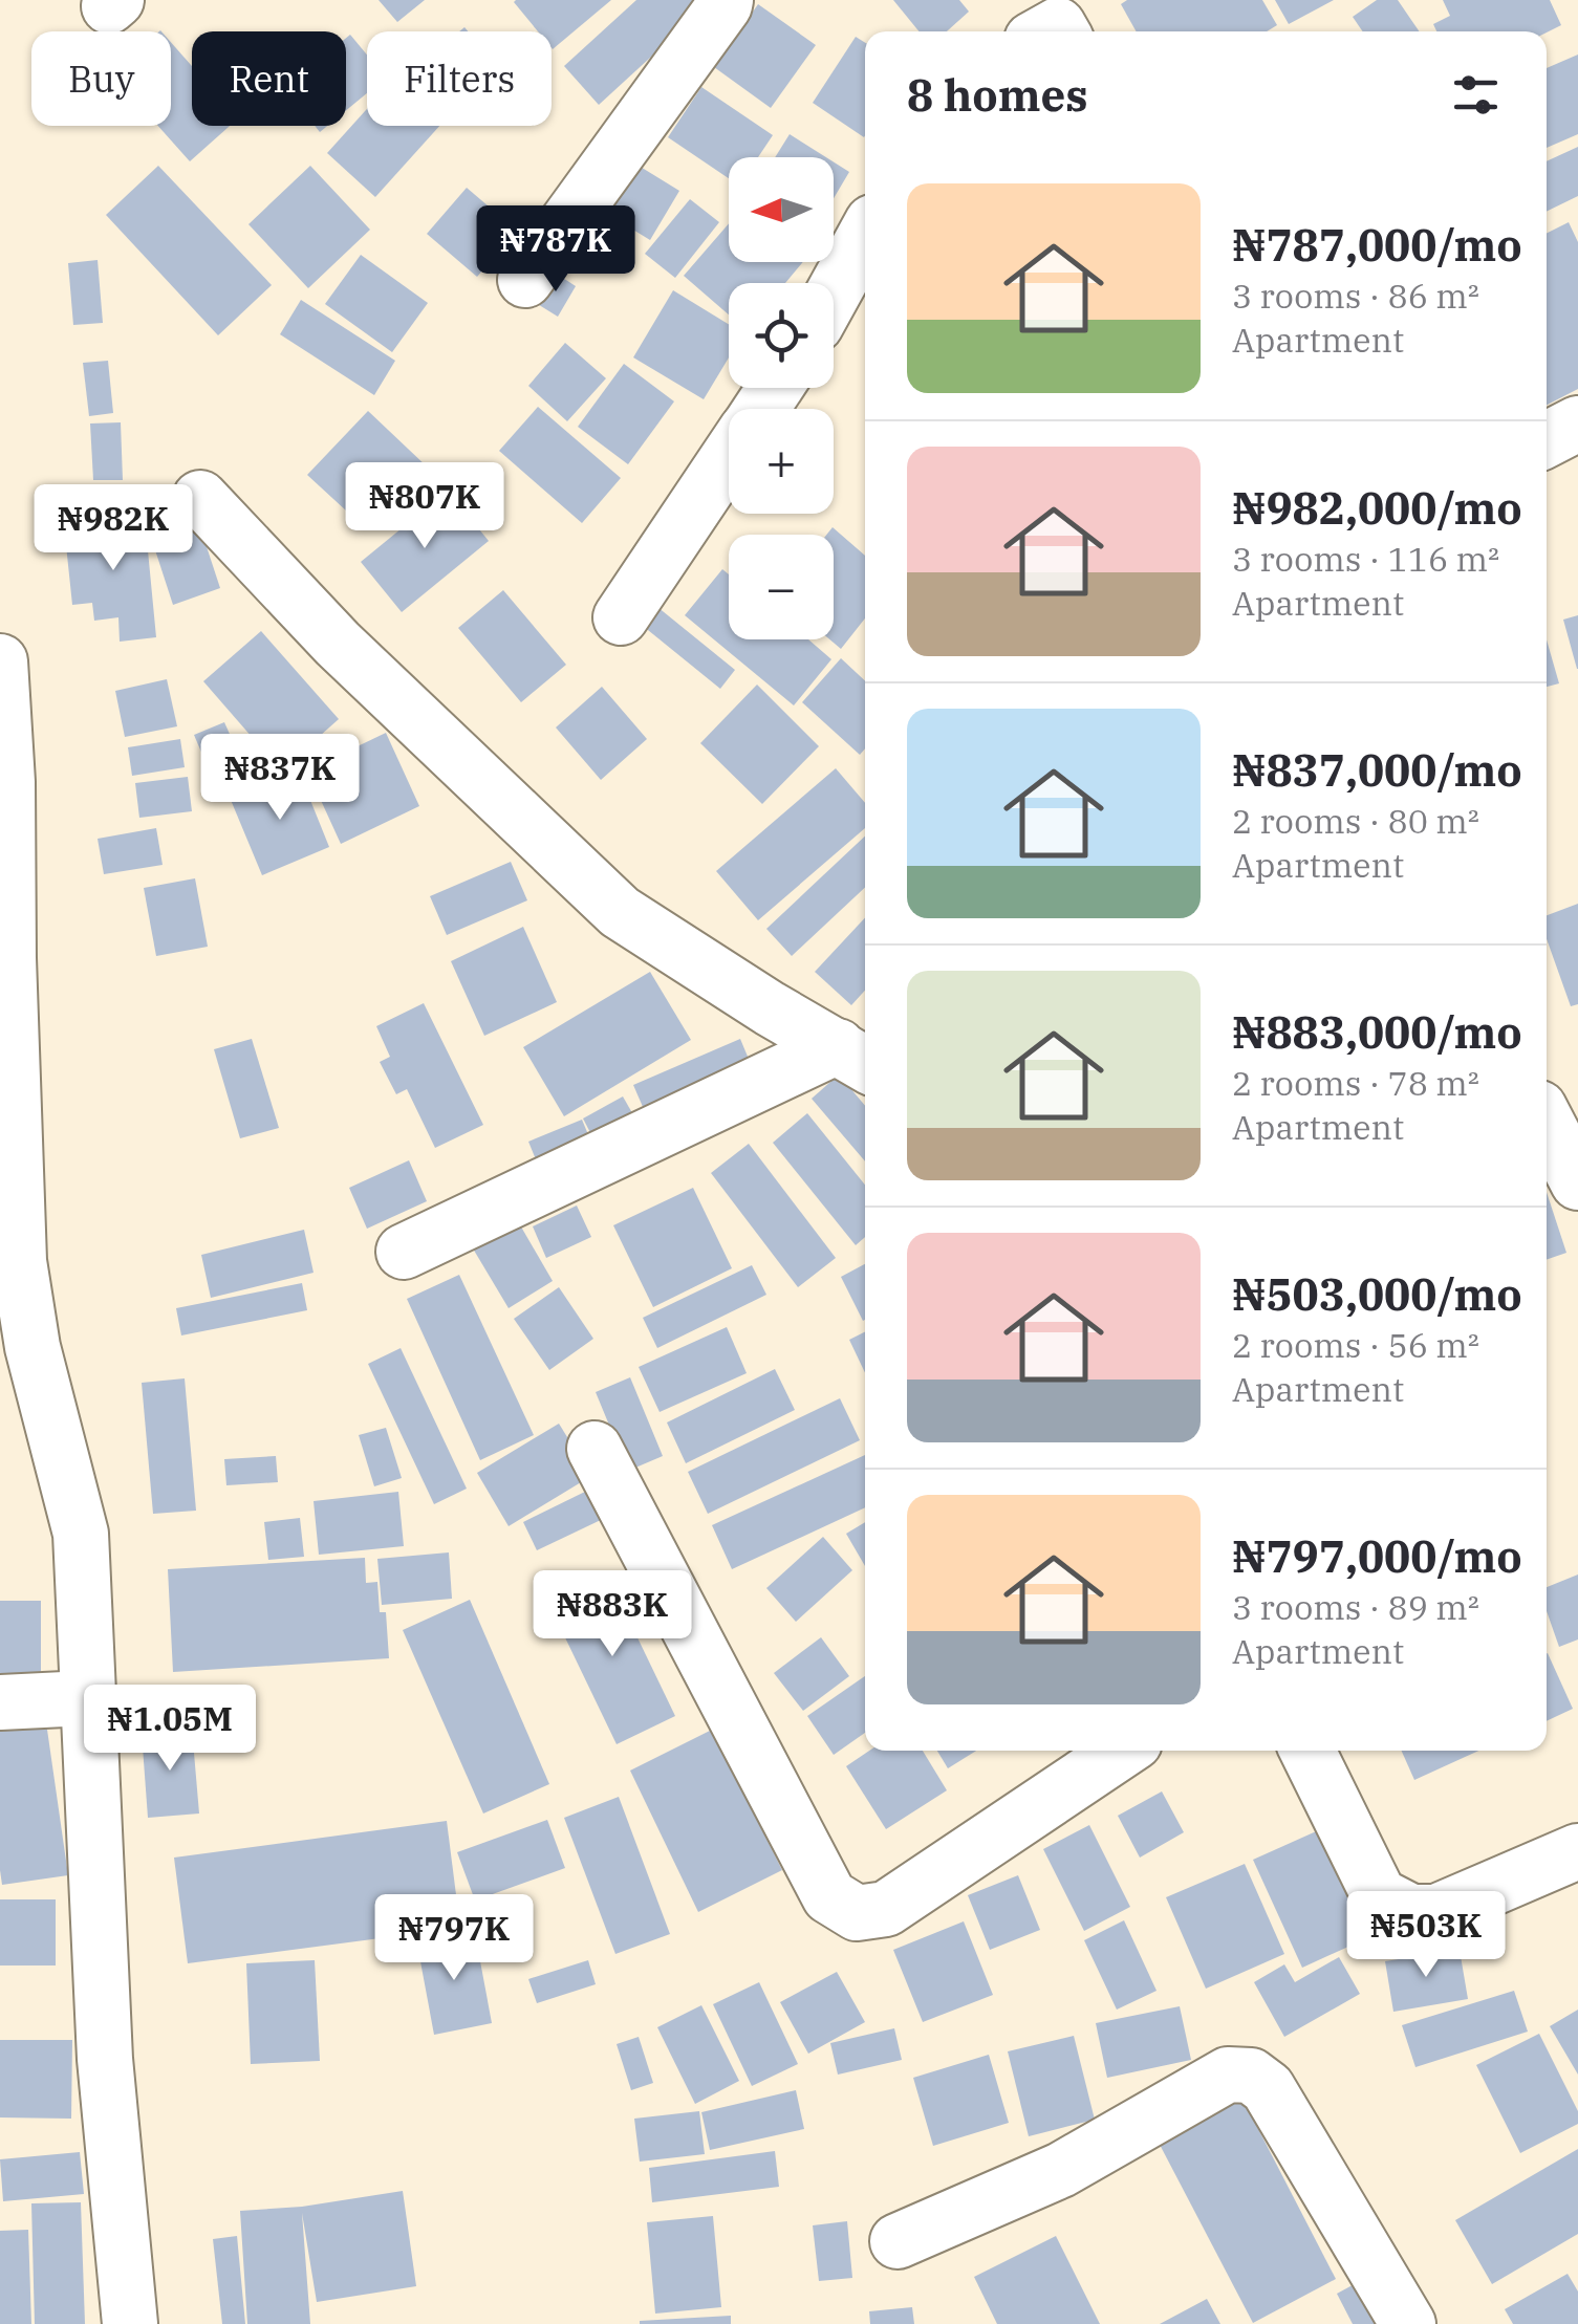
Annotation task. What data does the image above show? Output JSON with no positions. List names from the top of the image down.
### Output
{
  "north": "left",
  "page": {
    "chip": ["Buy", "Rent", "Filters"],
    "heading": "8 homes",
    "map_buttons": ["+", "−"],
    "list": [
      {
        "name": "₦787,000/mo",
        "note": "3 rooms · 86 m² · Apartment"
      },
      {
        "name": "₦982,000/mo",
        "note": "3 rooms · 116 m² · Apartment"
      },
      {
        "name": "₦837,000/mo",
        "note": "2 rooms · 80 m² · Apartment"
      },
      {
        "name": "₦883,000/mo",
        "note": "2 rooms · 78 m² · Apartment"
      },
      {
        "name": "₦503,000/mo",
        "note": "2 rooms · 56 m² · Apartment"
      },
      {
        "name": "₦797,000/mo",
        "note": "3 rooms · 89 m² · Apartment"
      }
    ],
    "price": [
      "₦787K",
      "₦807K",
      "₦982K",
      "₦837K",
      "₦883K",
      "₦1.05M",
      "₦503K",
      "₦797K"
    ]
  }
}
